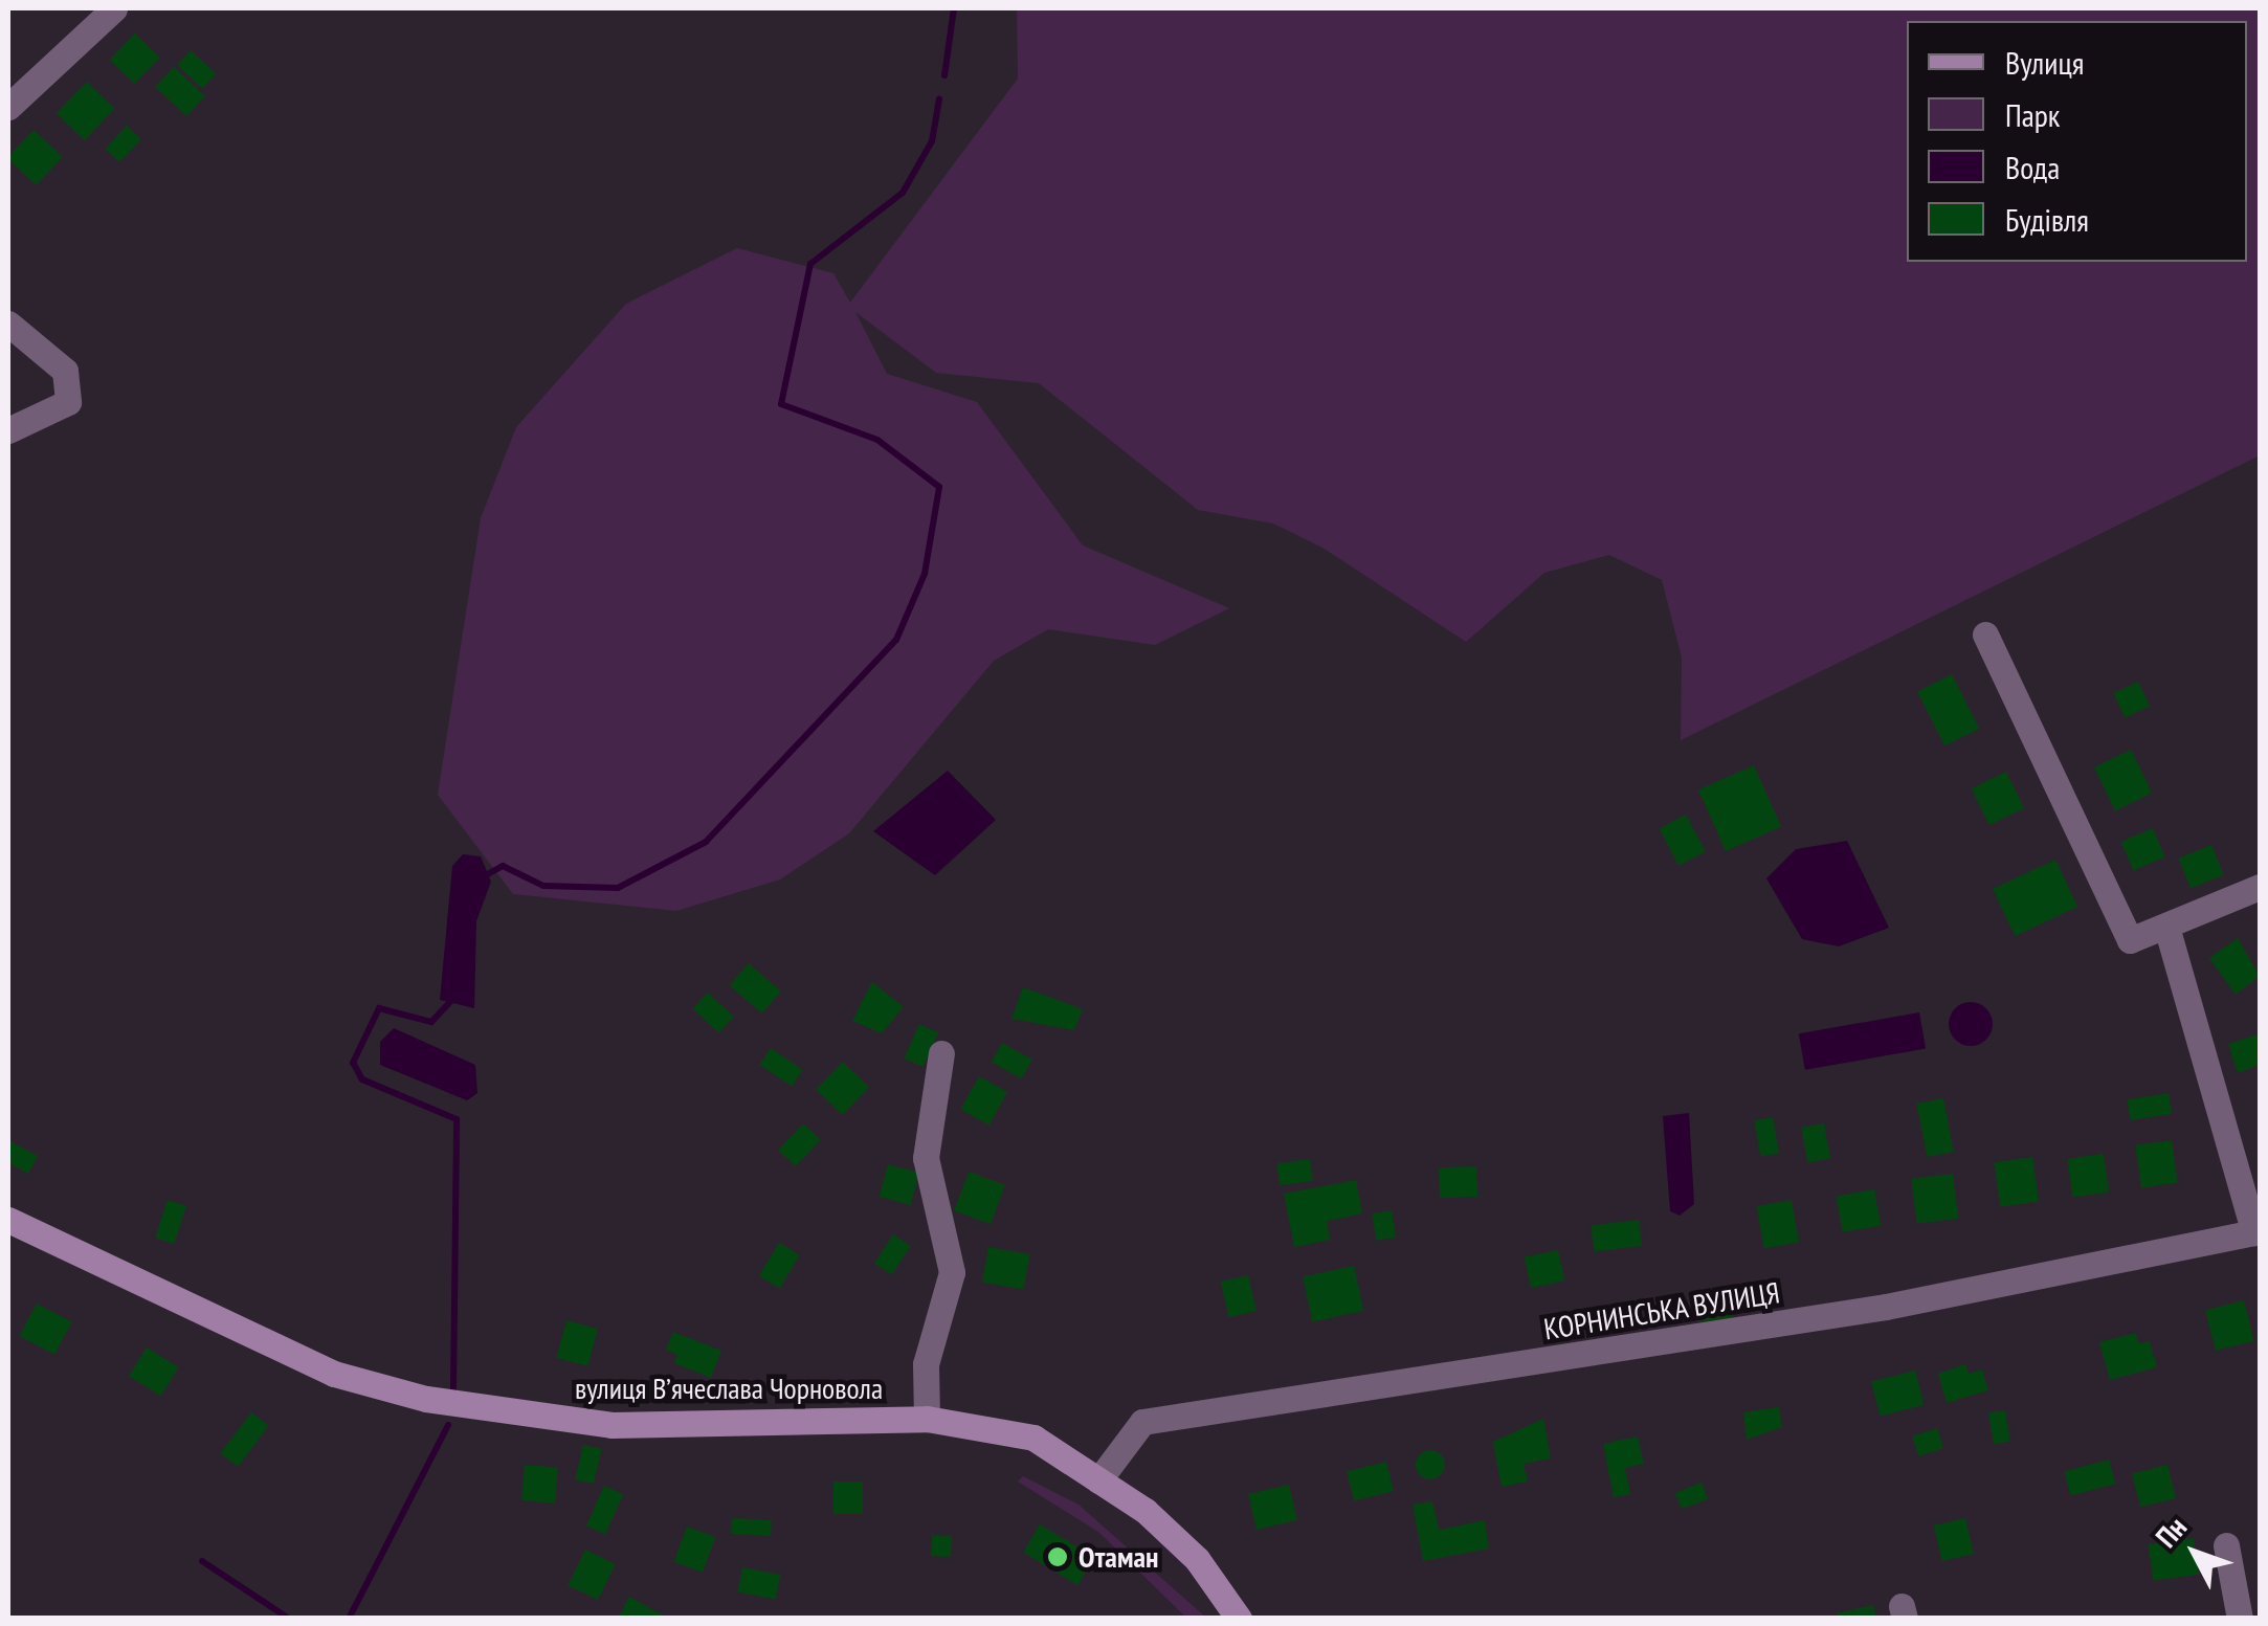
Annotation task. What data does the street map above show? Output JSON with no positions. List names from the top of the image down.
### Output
{
  "streets": {
    "main road": ["вулиця Вʼячеслава Чорновола"],
    "street": ["КОРНИНСЬКА ВУЛИЦЯ"]
  },
  "crossings": [
    ["КОРНИНСЬКА ВУЛИЦЯ", "вулиця Вʼячеслава Чорновола"]
  ],
  "places": ["Отаман"],
  "legend": [
    "Вулиця",
    "Парк",
    "Вода",
    "Будівля"
  ],
  "north": "top left"
}
